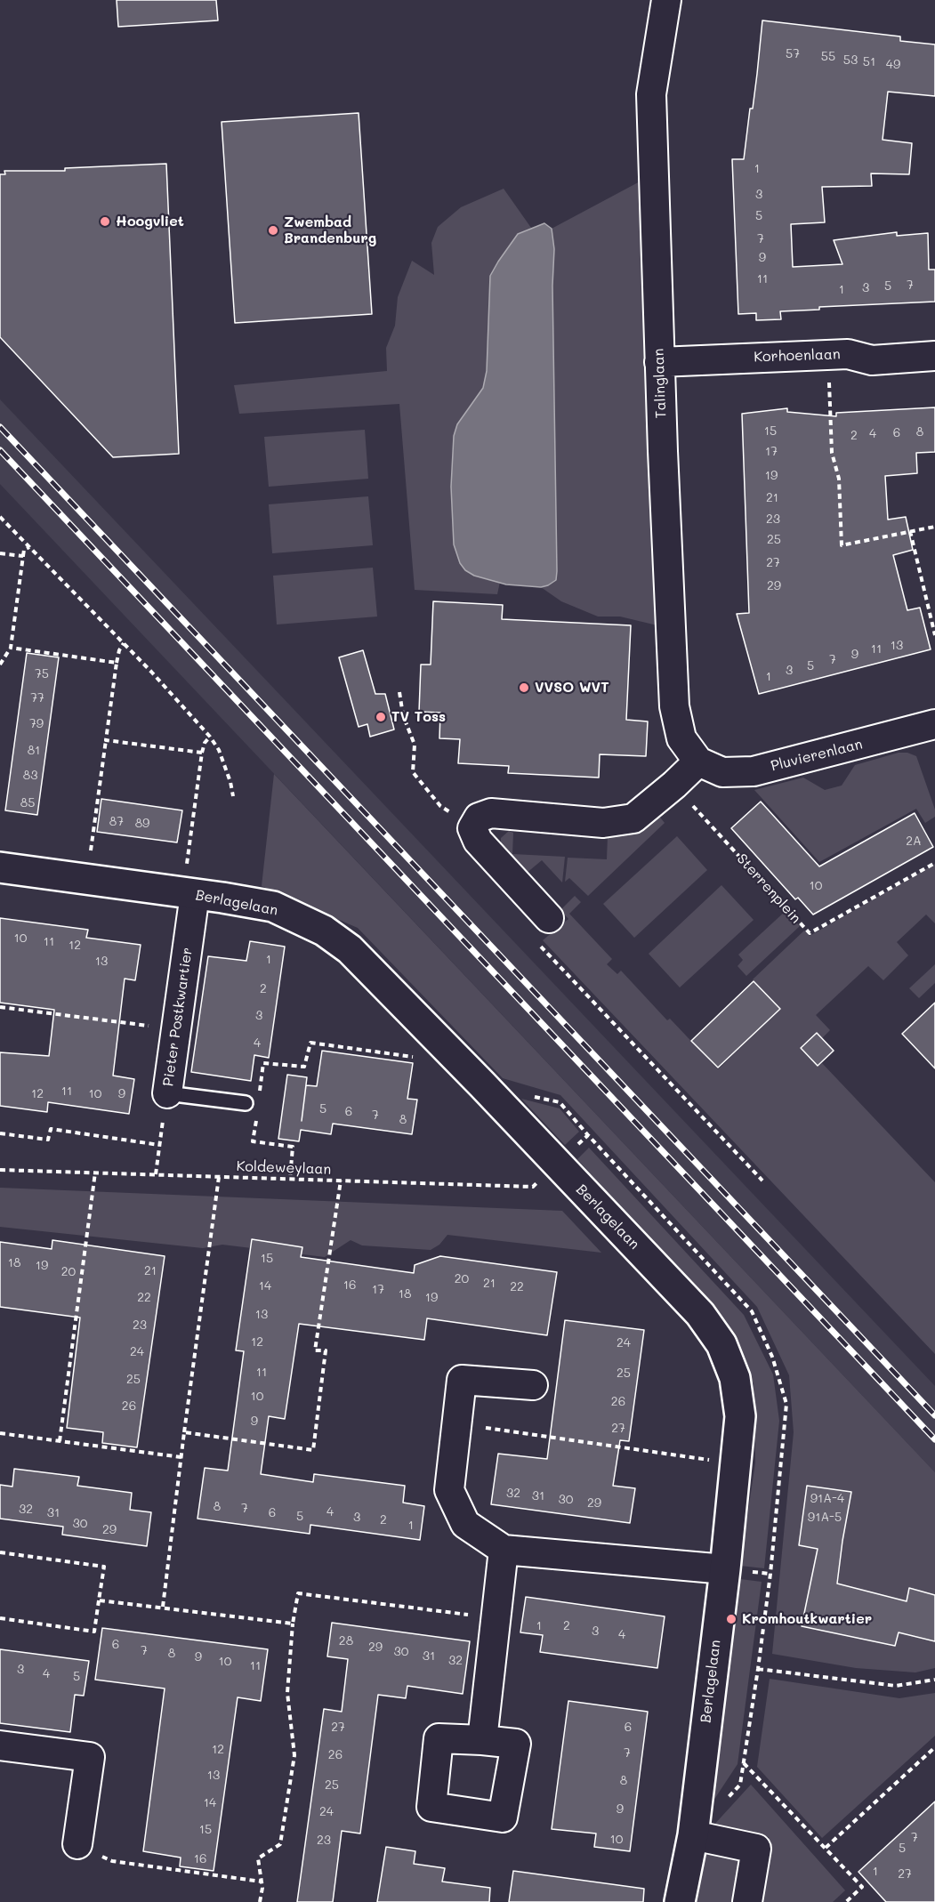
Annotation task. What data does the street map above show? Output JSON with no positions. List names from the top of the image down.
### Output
{
  "streets": {
    "street": [
      "Korhoenlaan",
      "Talinglaan",
      "Pluvierenlaan",
      "Berlagelaan",
      "Pieter Postkwartier"
    ],
    "path": ["Sterrenplein", "Koldeweylaan"]
  },
  "crossings": [
    ["Korhoenlaan", "Talinglaan"],
    ["Talinglaan", "Pluvierenlaan"],
    ["Berlagelaan", "Pieter Postkwartier"],
    ["Berlagelaan", "Koldeweylaan"]
  ],
  "places": [
    "Hoogvliet",
    "Zwembad Brandenburg",
    "VVSO WVT",
    "TV Toss",
    "Kromhoutkwartier"
  ],
  "house_numbers": [
    "57",
    "55",
    "53",
    "51",
    "49",
    "1",
    "3",
    "5",
    "7",
    "9",
    "11",
    "7",
    "5",
    "3",
    "1",
    "15",
    "8",
    "6",
    "4",
    "2",
    "17",
    "19",
    "21",
    "23",
    "25",
    "27",
    "29",
    "13",
    "11",
    "9",
    "7",
    "5",
    "3",
    "75",
    "1",
    "77",
    "79",
    "81",
    "83",
    "85",
    "87",
    "89",
    "2A",
    "10",
    "10",
    "11",
    "12",
    "1",
    "13",
    "2",
    "3",
    "4",
    "11",
    "12",
    "10",
    "9",
    "5",
    "6",
    "7",
    "8",
    "15",
    "18",
    "19",
    "21",
    "20",
    "20",
    "21",
    "16",
    "14",
    "22",
    "17",
    "18",
    "22",
    "19",
    "13",
    "23",
    "12",
    "24",
    "24",
    "11",
    "25",
    "25",
    "10",
    "26",
    "26",
    "9",
    "27",
    "32",
    "31",
    "91A-4",
    "30",
    "29",
    "8",
    "7",
    "32",
    "4",
    "31",
    "6",
    "5",
    "3",
    "91A-5",
    "2",
    "30",
    "1",
    "29",
    "1",
    "2",
    "3",
    "4",
    "28",
    "6",
    "29",
    "7",
    "30",
    "8",
    "31",
    "9",
    "32",
    "10",
    "11",
    "3",
    "4",
    "5",
    "27",
    "6",
    "12",
    "7",
    "26",
    "13",
    "8",
    "25",
    "14",
    "9",
    "24",
    "15",
    "7",
    "10",
    "23",
    "5",
    "16",
    "1",
    "27"
  ]
}
